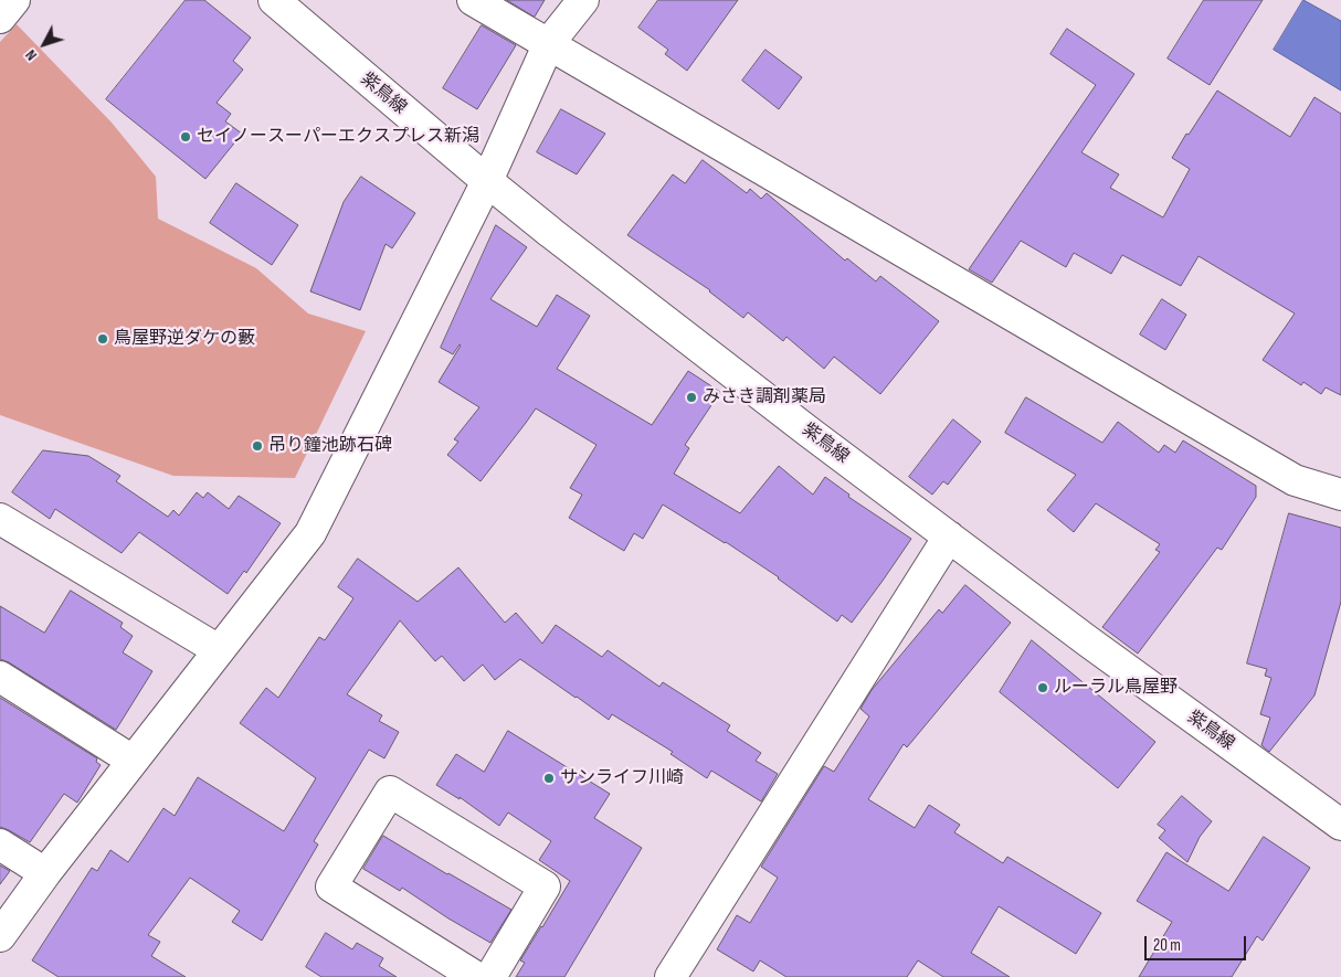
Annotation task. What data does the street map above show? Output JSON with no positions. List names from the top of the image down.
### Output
{
  "streets": {
    "street": ["紫鳥線"]
  },
  "places": [
    "セイノースーパーエクスプレス新潟",
    "鳥屋野逆ダケの藪",
    "みさき調剤薬局",
    "吊り鐘池跡石碑",
    "ルーラル鳥屋野",
    "サンライフ川崎"
  ],
  "scale_bar": "20 m",
  "north": "bottom left"
}
